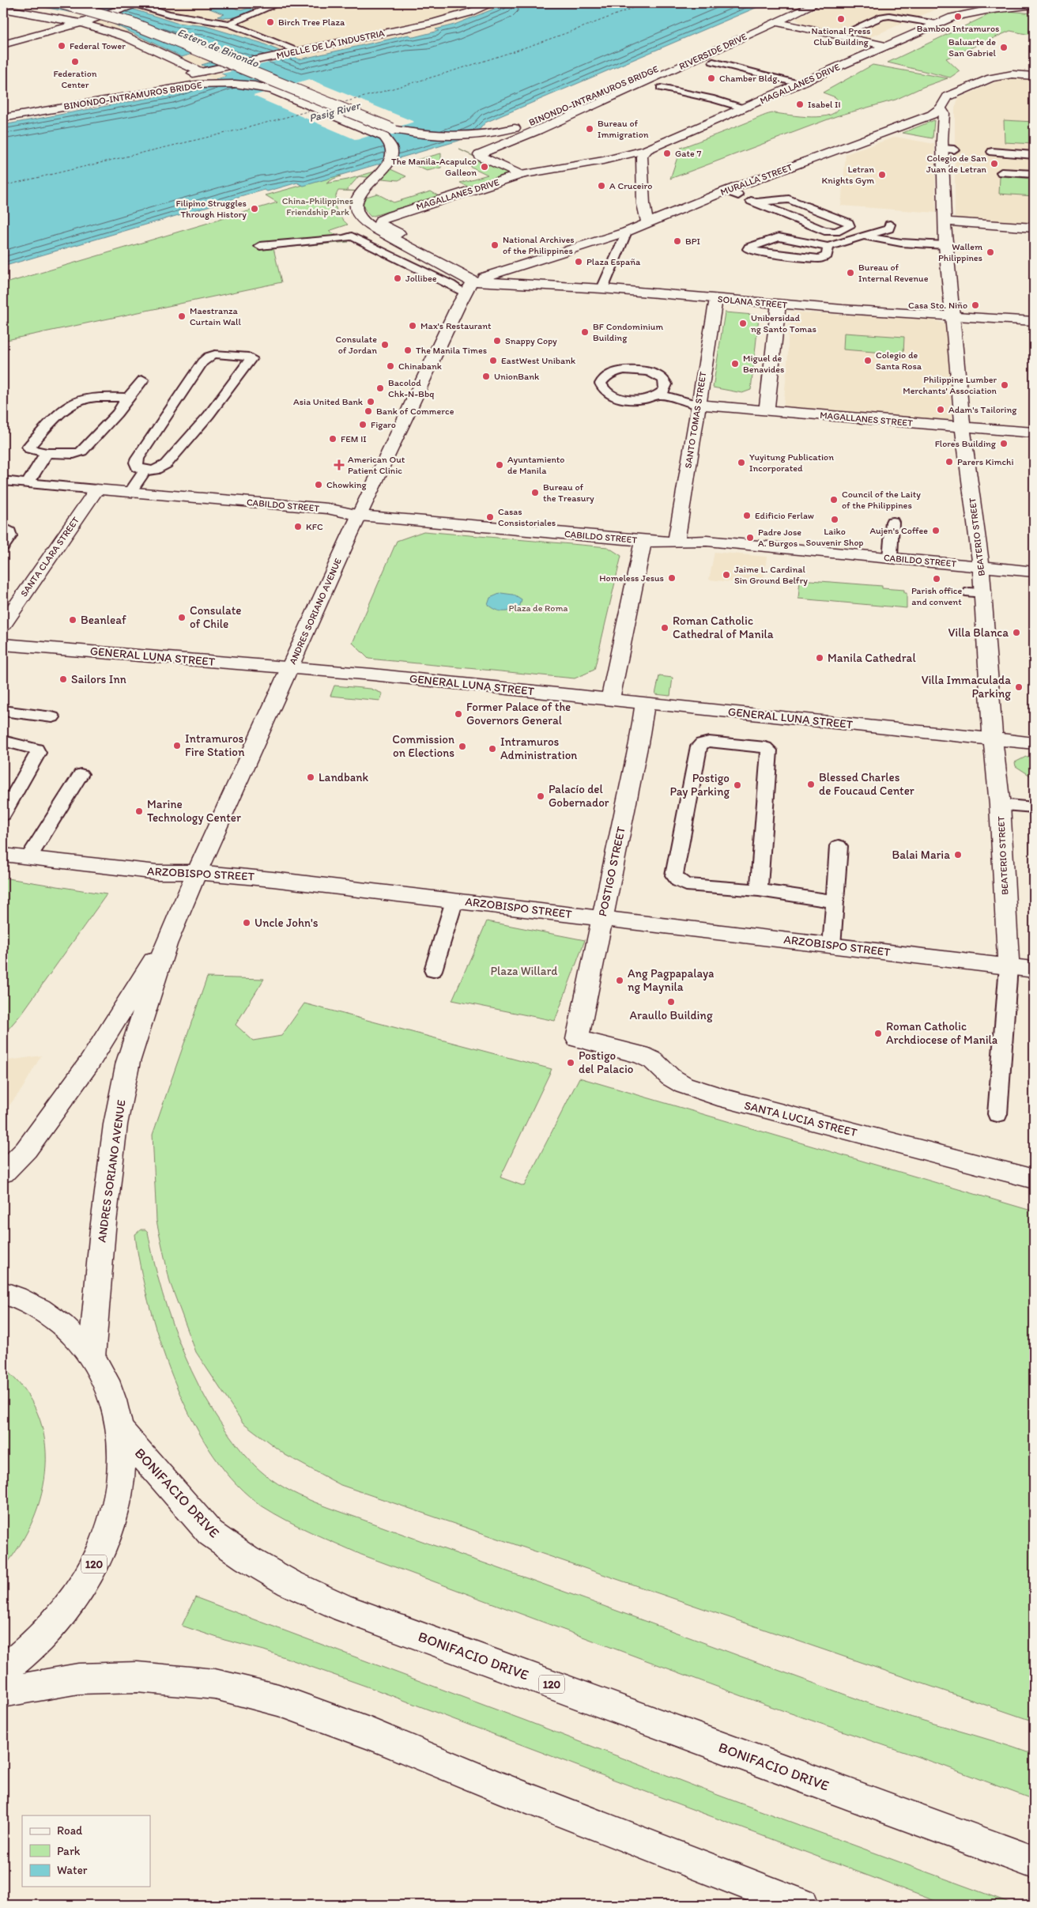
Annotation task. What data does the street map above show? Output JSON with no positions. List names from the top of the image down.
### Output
{
  "streets": {
    "main road": [
      "MUELLE DE LA INDUSTRIA",
      "RIVERSIDE DRIVE",
      "MAGALLANES DRIVE",
      "BINONDO-INTRAMUROS BRIDGE",
      "MURALLA STREET",
      "SOLANA STREET",
      "MAGALLANES STREET",
      "SANTO TOMAS STREET",
      "CABILDO STREET",
      "BEATERIO STREET",
      "SANTA CLARA STREET",
      "ANDRES SORIANO AVENUE",
      "GENERAL LUNA STREET",
      "POSTIGO STREET",
      "ARZOBISPO STREET",
      "SANTA LUCIA STREET",
      "BONIFACIO DRIVE",
      "120"
    ]
  },
  "crossings": [
    ["RIVERSIDE DRIVE", "MAGALLANES DRIVE"],
    ["RIVERSIDE DRIVE", "BINONDO-INTRAMUROS BRIDGE"],
    ["MAGALLANES DRIVE", "BINONDO-INTRAMUROS BRIDGE"],
    ["MAGALLANES DRIVE", "MURALLA STREET"],
    ["MAGALLANES DRIVE", "SOLANA STREET"],
    ["MAGALLANES DRIVE", "ANDRES SORIANO AVENUE"],
    ["BINONDO-INTRAMUROS BRIDGE", "MURALLA STREET"],
    ["BINONDO-INTRAMUROS BRIDGE", "SOLANA STREET"],
    ["BINONDO-INTRAMUROS BRIDGE", "ANDRES SORIANO AVENUE"],
    ["MURALLA STREET", "SOLANA STREET"],
    ["MURALLA STREET", "BEATERIO STREET"],
    ["MURALLA STREET", "ANDRES SORIANO AVENUE"],
    ["SOLANA STREET", "SANTO TOMAS STREET"],
    ["SOLANA STREET", "BEATERIO STREET"],
    ["SOLANA STREET", "ANDRES SORIANO AVENUE"],
    ["MAGALLANES STREET", "SANTO TOMAS STREET"],
    ["MAGALLANES STREET", "BEATERIO STREET"],
    ["SANTO TOMAS STREET", "CABILDO STREET"],
    ["CABILDO STREET", "BEATERIO STREET"],
    ["CABILDO STREET", "SANTA CLARA STREET"],
    ["CABILDO STREET", "ANDRES SORIANO AVENUE"],
    ["BEATERIO STREET", "GENERAL LUNA STREET"],
    ["BEATERIO STREET", "ARZOBISPO STREET"],
    ["ANDRES SORIANO AVENUE", "GENERAL LUNA STREET"],
    ["ANDRES SORIANO AVENUE", "ARZOBISPO STREET"],
    ["ANDRES SORIANO AVENUE", "120"],
    ["GENERAL LUNA STREET", "POSTIGO STREET"],
    ["POSTIGO STREET", "ARZOBISPO STREET"],
    ["POSTIGO STREET", "SANTA LUCIA STREET"],
    ["BONIFACIO DRIVE", "120"]
  ],
  "water": ["Estero de Binondo", "Pasig River"],
  "parks": ["China-Philippines Friendship Park", "Plaza de Roma", "Plaza Willard"],
  "places": {
    "other": [
      "Bamboo Intramuros",
      "National Press Club Building",
      "Birch Tree Plaza",
      "Federal Tower",
      "Baluarte de San Gabriel",
      "Federation Center",
      "Chamber Bldg.",
      "Isabel II",
      "Bureau of Immigration",
      "Gate 7",
      "Colegio de San Juan de Letran",
      "The Manila-Acapulco Galleon",
      "Letran Knights Gym",
      "A Cruceiro",
      "Filipino Struggles Through History",
      "BPI",
      "National Archives of the Philippines",
      "Wallem Philippines",
      "Plaza España",
      "Bureau of Internal Revenue",
      "Jollibee",
      "Casa Sto. Niño",
      "Maestranza Curtain Wall",
      "Unibersidad ng Santo Tomas",
      "Max's Restaurant",
      "BF Condominium Building",
      "Snappy Copy",
      "Consulate of Jordan",
      "The Manila Times",
      "EastWest Unibank",
      "Colegio de Santa Rosa",
      "Miguel de Benavides",
      "Chinabank",
      "UnionBank",
      "Philippine Lumber Merchants' Association",
      "Bacolod Chk-N-Bbq",
      "Asia United Bank",
      "Adam's Tailoring",
      "Bank of Commerce",
      "Figaro",
      "FEM II",
      "Flores Building",
      "Parers Kimchi",
      "Yuyitung Publication Incorporated",
      "Ayuntamiento de Manila",
      "Chowking",
      "Bureau of the Treasury",
      "Council of the Laity of the Philippines",
      "Edificio Ferlaw",
      "Casas Consistoriales",
      "Laiko Souvenir Shop",
      "KFC",
      "Aujen's Coffee",
      "Padre Jose A. Burgos",
      "Jaime L. Cardinal Sin Ground Belfry",
      "Homeless Jesus",
      "Parish office and convent",
      "Consulate of Chile",
      "Beanleaf",
      "Roman Catholic Cathedral of Manila",
      "Villa Blanca",
      "Manila Cathedral",
      "Sailors Inn",
      "Villa Immaculada Parking",
      "Former Palace of the Governors General",
      "Intramuros Fire Station",
      "Commission on Elections",
      "Intramuros Administration",
      "Landbank",
      "Blessed Charles de Foucaud Center",
      "Postigo Pay Parking",
      "Palacío del Gobernador",
      "Marine Technology Center",
      "Balai Maria",
      "Uncle John's",
      "Ang Pagpapalaya ng Maynila",
      "Araullo Building",
      "Roman Catholic Archdiocese of Manila",
      "Postigo del Palacio"
    ],
    "health": ["American Out Patient Clinic"]
  },
  "legend": ["Road", "Park", "Water"]
}
